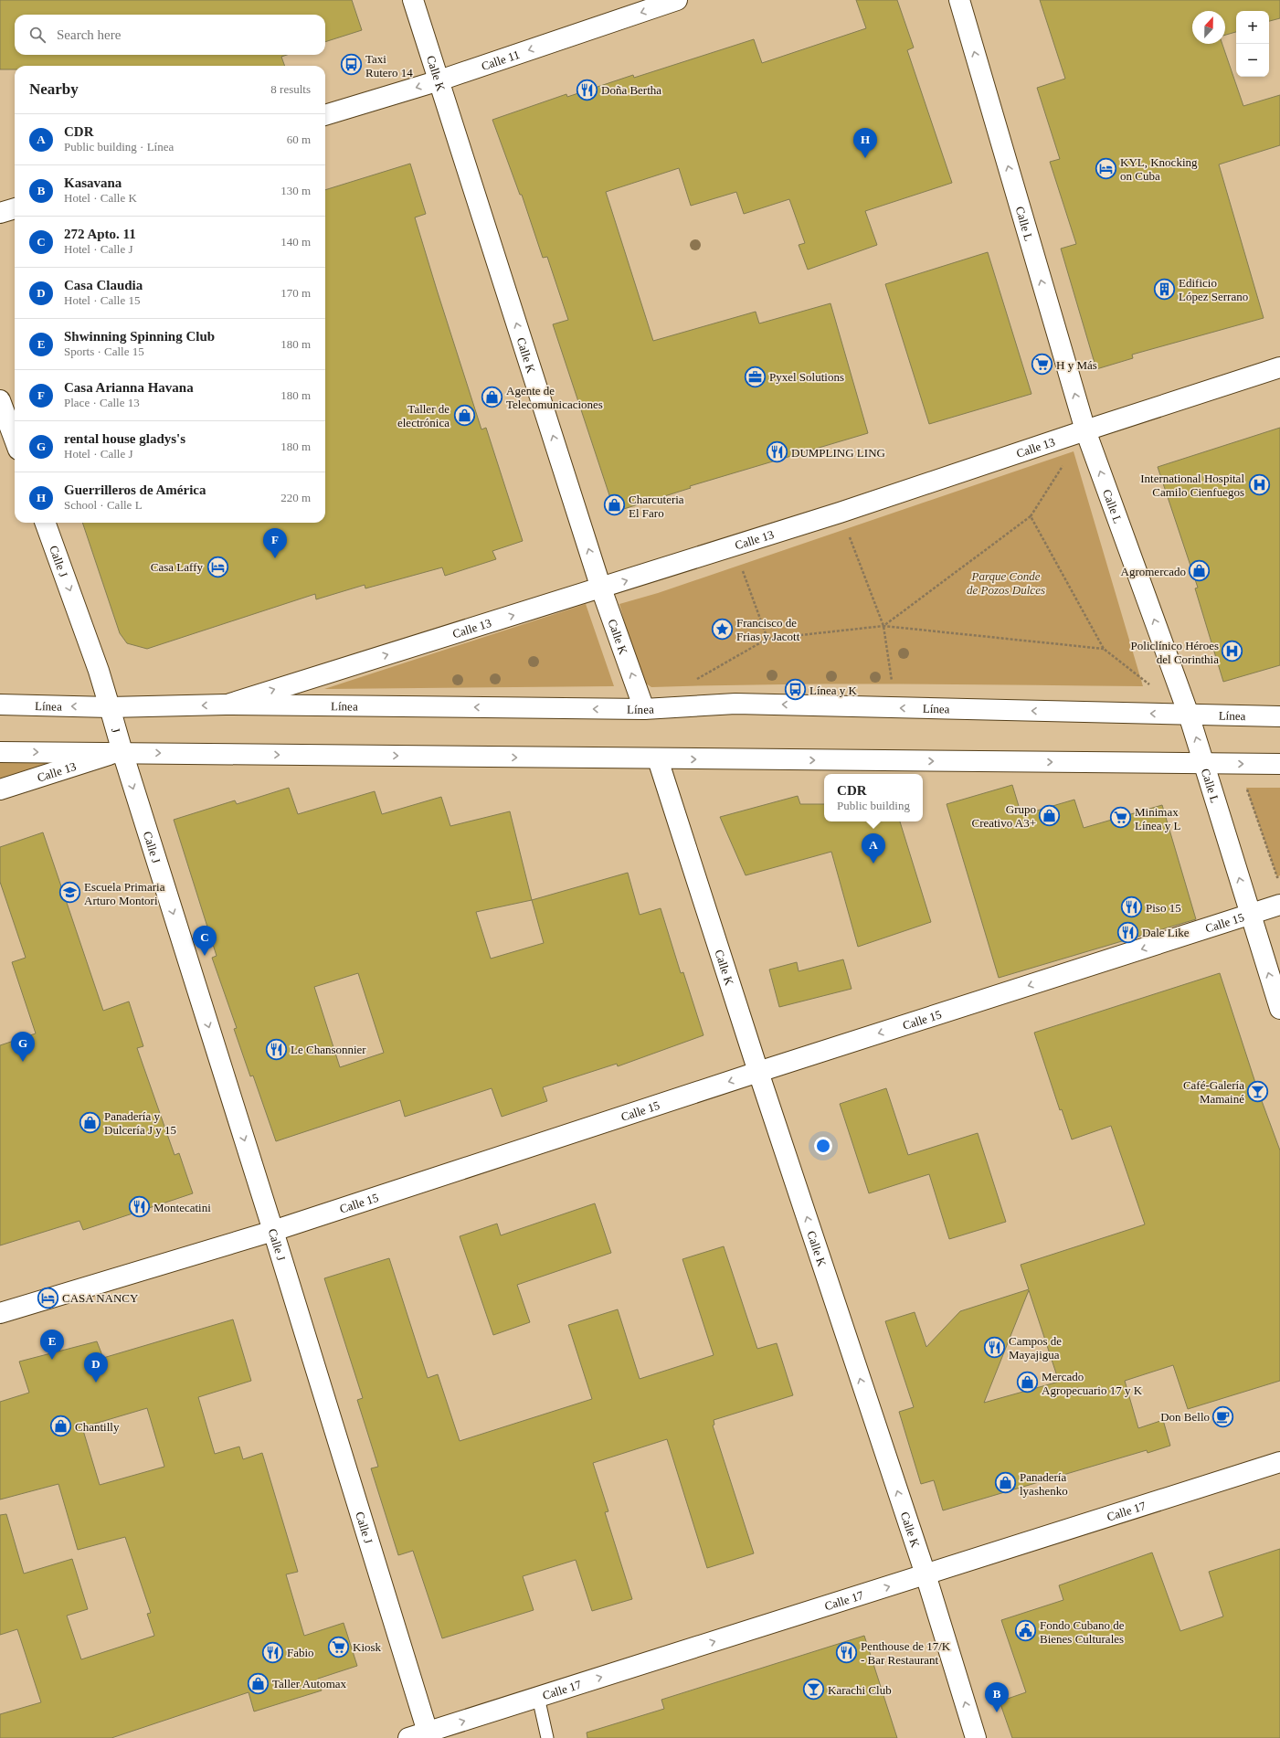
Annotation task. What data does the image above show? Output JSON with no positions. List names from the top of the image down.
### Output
{
  "streets": {
    "street": [
      "Calle 11",
      "Calle K",
      "Calle L",
      "Calle 13",
      "Calle J",
      "Línea",
      "J",
      "Calle 15",
      "Calle 17"
    ]
  },
  "crossings": [
    ["Calle 11", "Calle K"],
    ["Calle K", "Calle 13"],
    ["Calle K", "Línea"],
    ["Calle K", "Calle 15"],
    ["Calle K", "Calle 17"],
    ["Calle L", "Calle 13"],
    ["Calle L", "Línea"],
    ["Calle L", "Calle 15"],
    ["Calle 13", "Calle J"],
    ["Calle 13", "Línea"],
    ["Calle 13", "J"],
    ["Calle J", "Línea"],
    ["Calle J", "J"],
    ["Calle J", "Calle 15"],
    ["Calle J", "Calle 17"],
    ["Línea", "J"]
  ],
  "one_way": [
    "Calle 11",
    "Calle K",
    "Calle L",
    "Calle J",
    "Calle 15",
    "Calle 17"
  ],
  "parks": ["Parque Conde de Pozos Dulces"],
  "places": {
    "bus stop": ["Taxi Rutero 14", "Línea y K"],
    "restaurant": [
      "Doña Bertha",
      "DUMPLING LING",
      "Piso 15",
      "Dale Like",
      "Le Chansonnier",
      "Montecatini",
      "Campos de Mayajigua",
      "Fabio",
      "Penthouse de 17/K - Bar Restaurant"
    ],
    "hotel": ["KYL, Knocking on Cuba", "Casa Laffy", "CASA NANCY"],
    "building": ["Edificio López Serrano"],
    "supermarket": ["H y Más", "Minimax Línea y L", "Kiosk"],
    "office": ["Pyxel Solutions"],
    "shop": [
      "Agente de Telecomunicaciones",
      "Taller de electrónica",
      "Charcuteria El Faro",
      "Agromercado",
      "Grupo Creativo A3+",
      "Panadería y Dulcería J y 15",
      "Mercado Agropecuario 17 y K",
      "Chantilly",
      "Panadería lyashenko",
      "Taller Automax"
    ],
    "hospital": ["International Hospital Camilo Cienfuegos", "Policlínico Héroes del Corinthia"],
    "place": ["Francisco de Frias y Jacott"],
    "school or university": ["Escuela Primaria Arturo Montori"],
    "bar": ["Café-Galería Mamainé", "Karachi Club"],
    "cafe": ["Don Bello"],
    "public building": ["Fondo Cubano de Bienes Culturales"]
  },
  "north": "top",
  "page": {
    "map_buttons": ["+", "−"],
    "search": "Search here",
    "heading": ["Nearby", "8 results"],
    "list": [
      {
        "mark": "A",
        "name": "CDR",
        "note": "Public building · Línea",
        "value": "60 m"
      },
      {
        "mark": "B",
        "name": "Kasavana",
        "note": "Hotel · Calle K",
        "value": "130 m"
      },
      {
        "mark": "C",
        "name": "272 Apto. 11",
        "note": "Hotel · Calle J",
        "value": "140 m"
      },
      {
        "mark": "D",
        "name": "Casa Claudia",
        "note": "Hotel · Calle 15",
        "value": "170 m"
      },
      {
        "mark": "E",
        "name": "Shwinning Spinning Club",
        "note": "Sports · Calle 15",
        "value": "180 m"
      },
      {
        "mark": "F",
        "name": "Casa Arianna Havana",
        "note": "Place · Calle 13",
        "value": "180 m"
      },
      {
        "mark": "G",
        "name": "rental house gladys's",
        "note": "Hotel · Calle J",
        "value": "180 m"
      },
      {
        "mark": "H",
        "name": "Guerrilleros de América",
        "note": "School · Calle L",
        "value": "220 m"
      }
    ],
    "pins": [
      "H",
      "F",
      "A",
      "C",
      "G",
      "E",
      "D",
      "B"
    ],
    "popup": ["CDR", "Public building"]
  }
}
